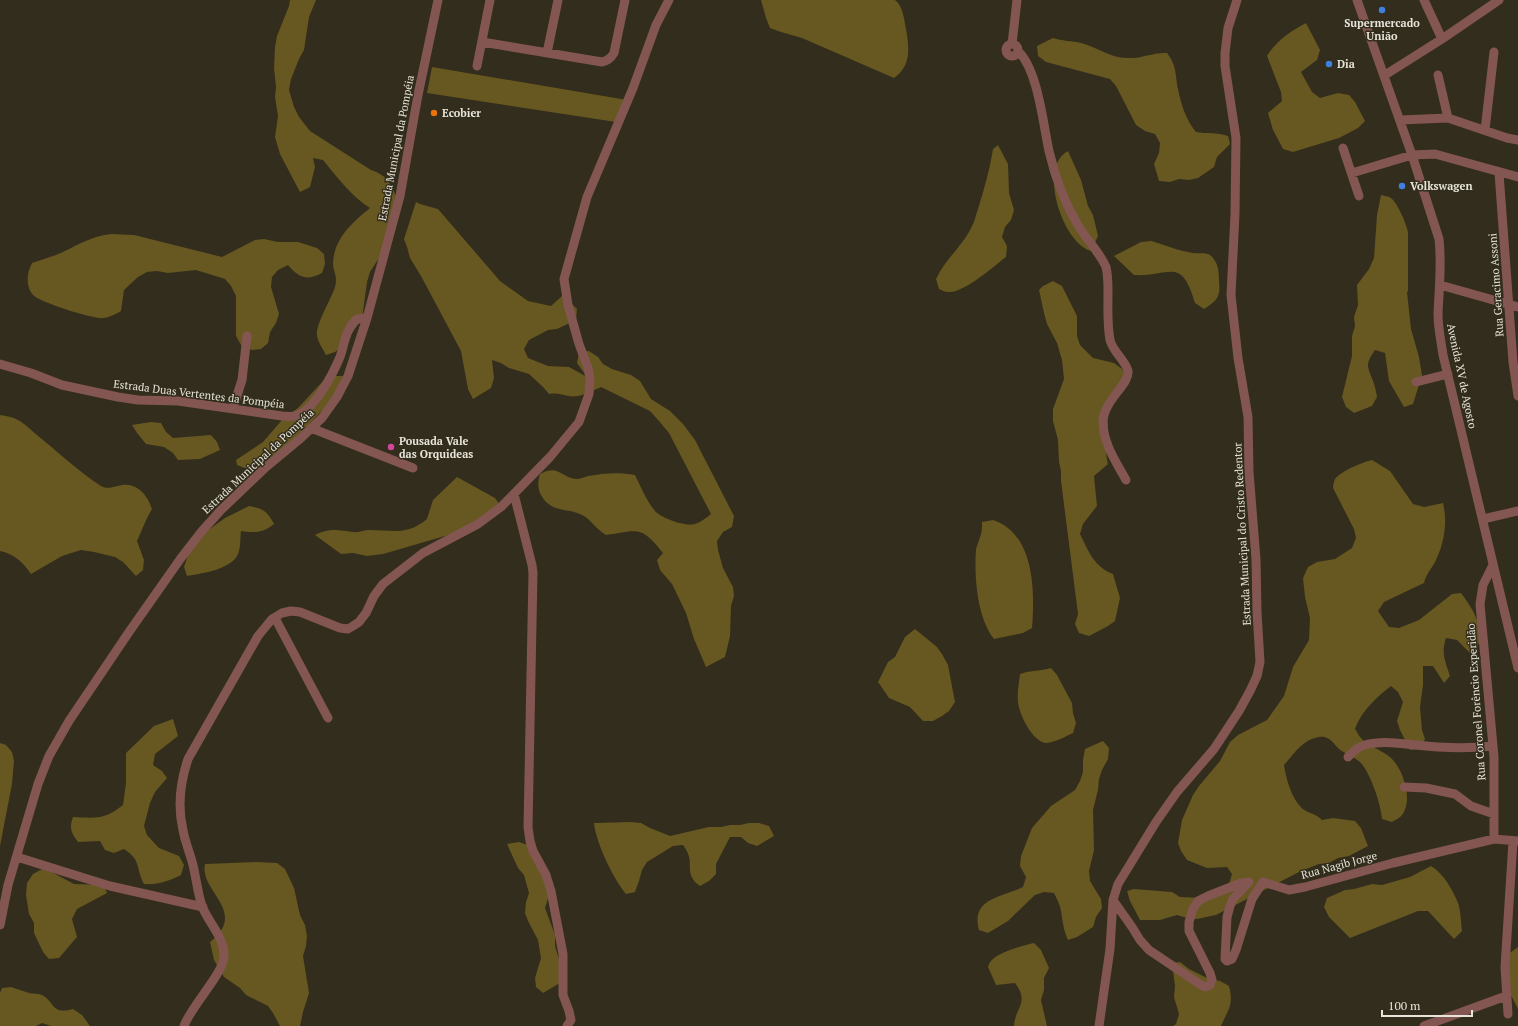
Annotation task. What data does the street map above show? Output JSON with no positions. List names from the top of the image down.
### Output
{
  "streets": {
    "street": [
      "Estrada Municipal da Pompéia",
      "Rua Geracimo Assoni",
      "Avenida XV de Agosto",
      "Estrada Duas Vertentes da Pompéia",
      "Estrada Municipal do Cristo Redentor",
      "Rua Coronel Forêncio Experidão",
      "Rua Nagib Jorge"
    ]
  },
  "crossings": [
    ["Estrada Municipal da Pompéia", "Estrada Duas Vertentes da Pompéia"],
    ["Avenida XV de Agosto", "Rua Coronel Forêncio Experidão"],
    ["Rua Coronel Forêncio Experidão", "Rua Nagib Jorge"]
  ],
  "places": [
    "Supermercado União",
    "Dia",
    "Ecobier",
    "Volkswagen",
    "Pousada Vale das Orquideas"
  ],
  "scale_bar": "100 m"
}
